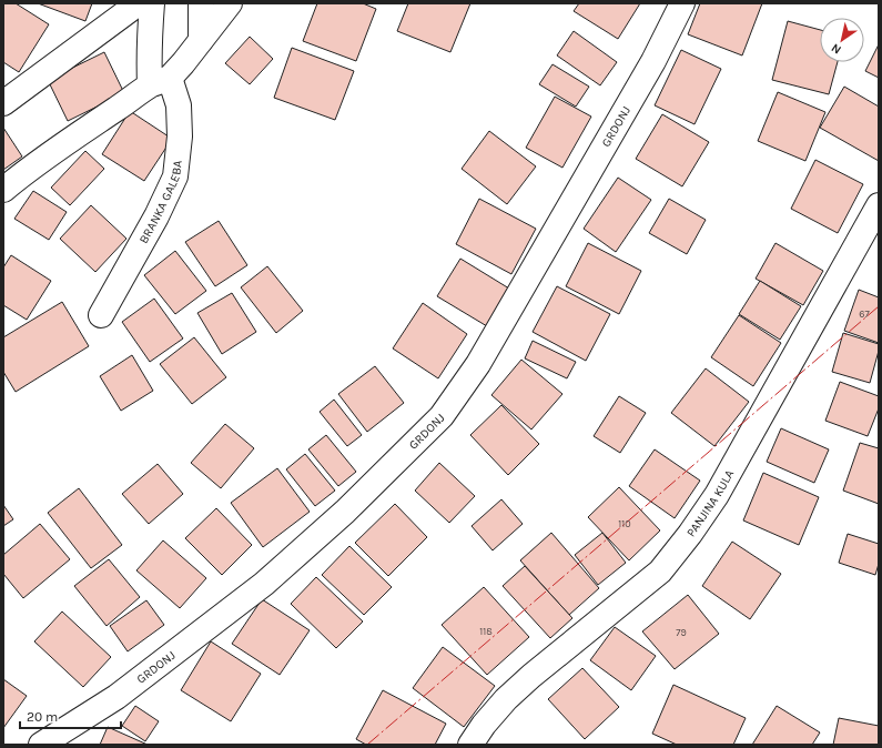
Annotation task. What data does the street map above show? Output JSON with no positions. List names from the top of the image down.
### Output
{
  "streets": {
    "street": ["GRDONJ", "BRANKA GALEBA", "PANJINA KULA"]
  },
  "house_numbers": [
    "67",
    "110",
    "118",
    "79"
  ],
  "scale_bar": "20 m",
  "north": "bottom left"
}
